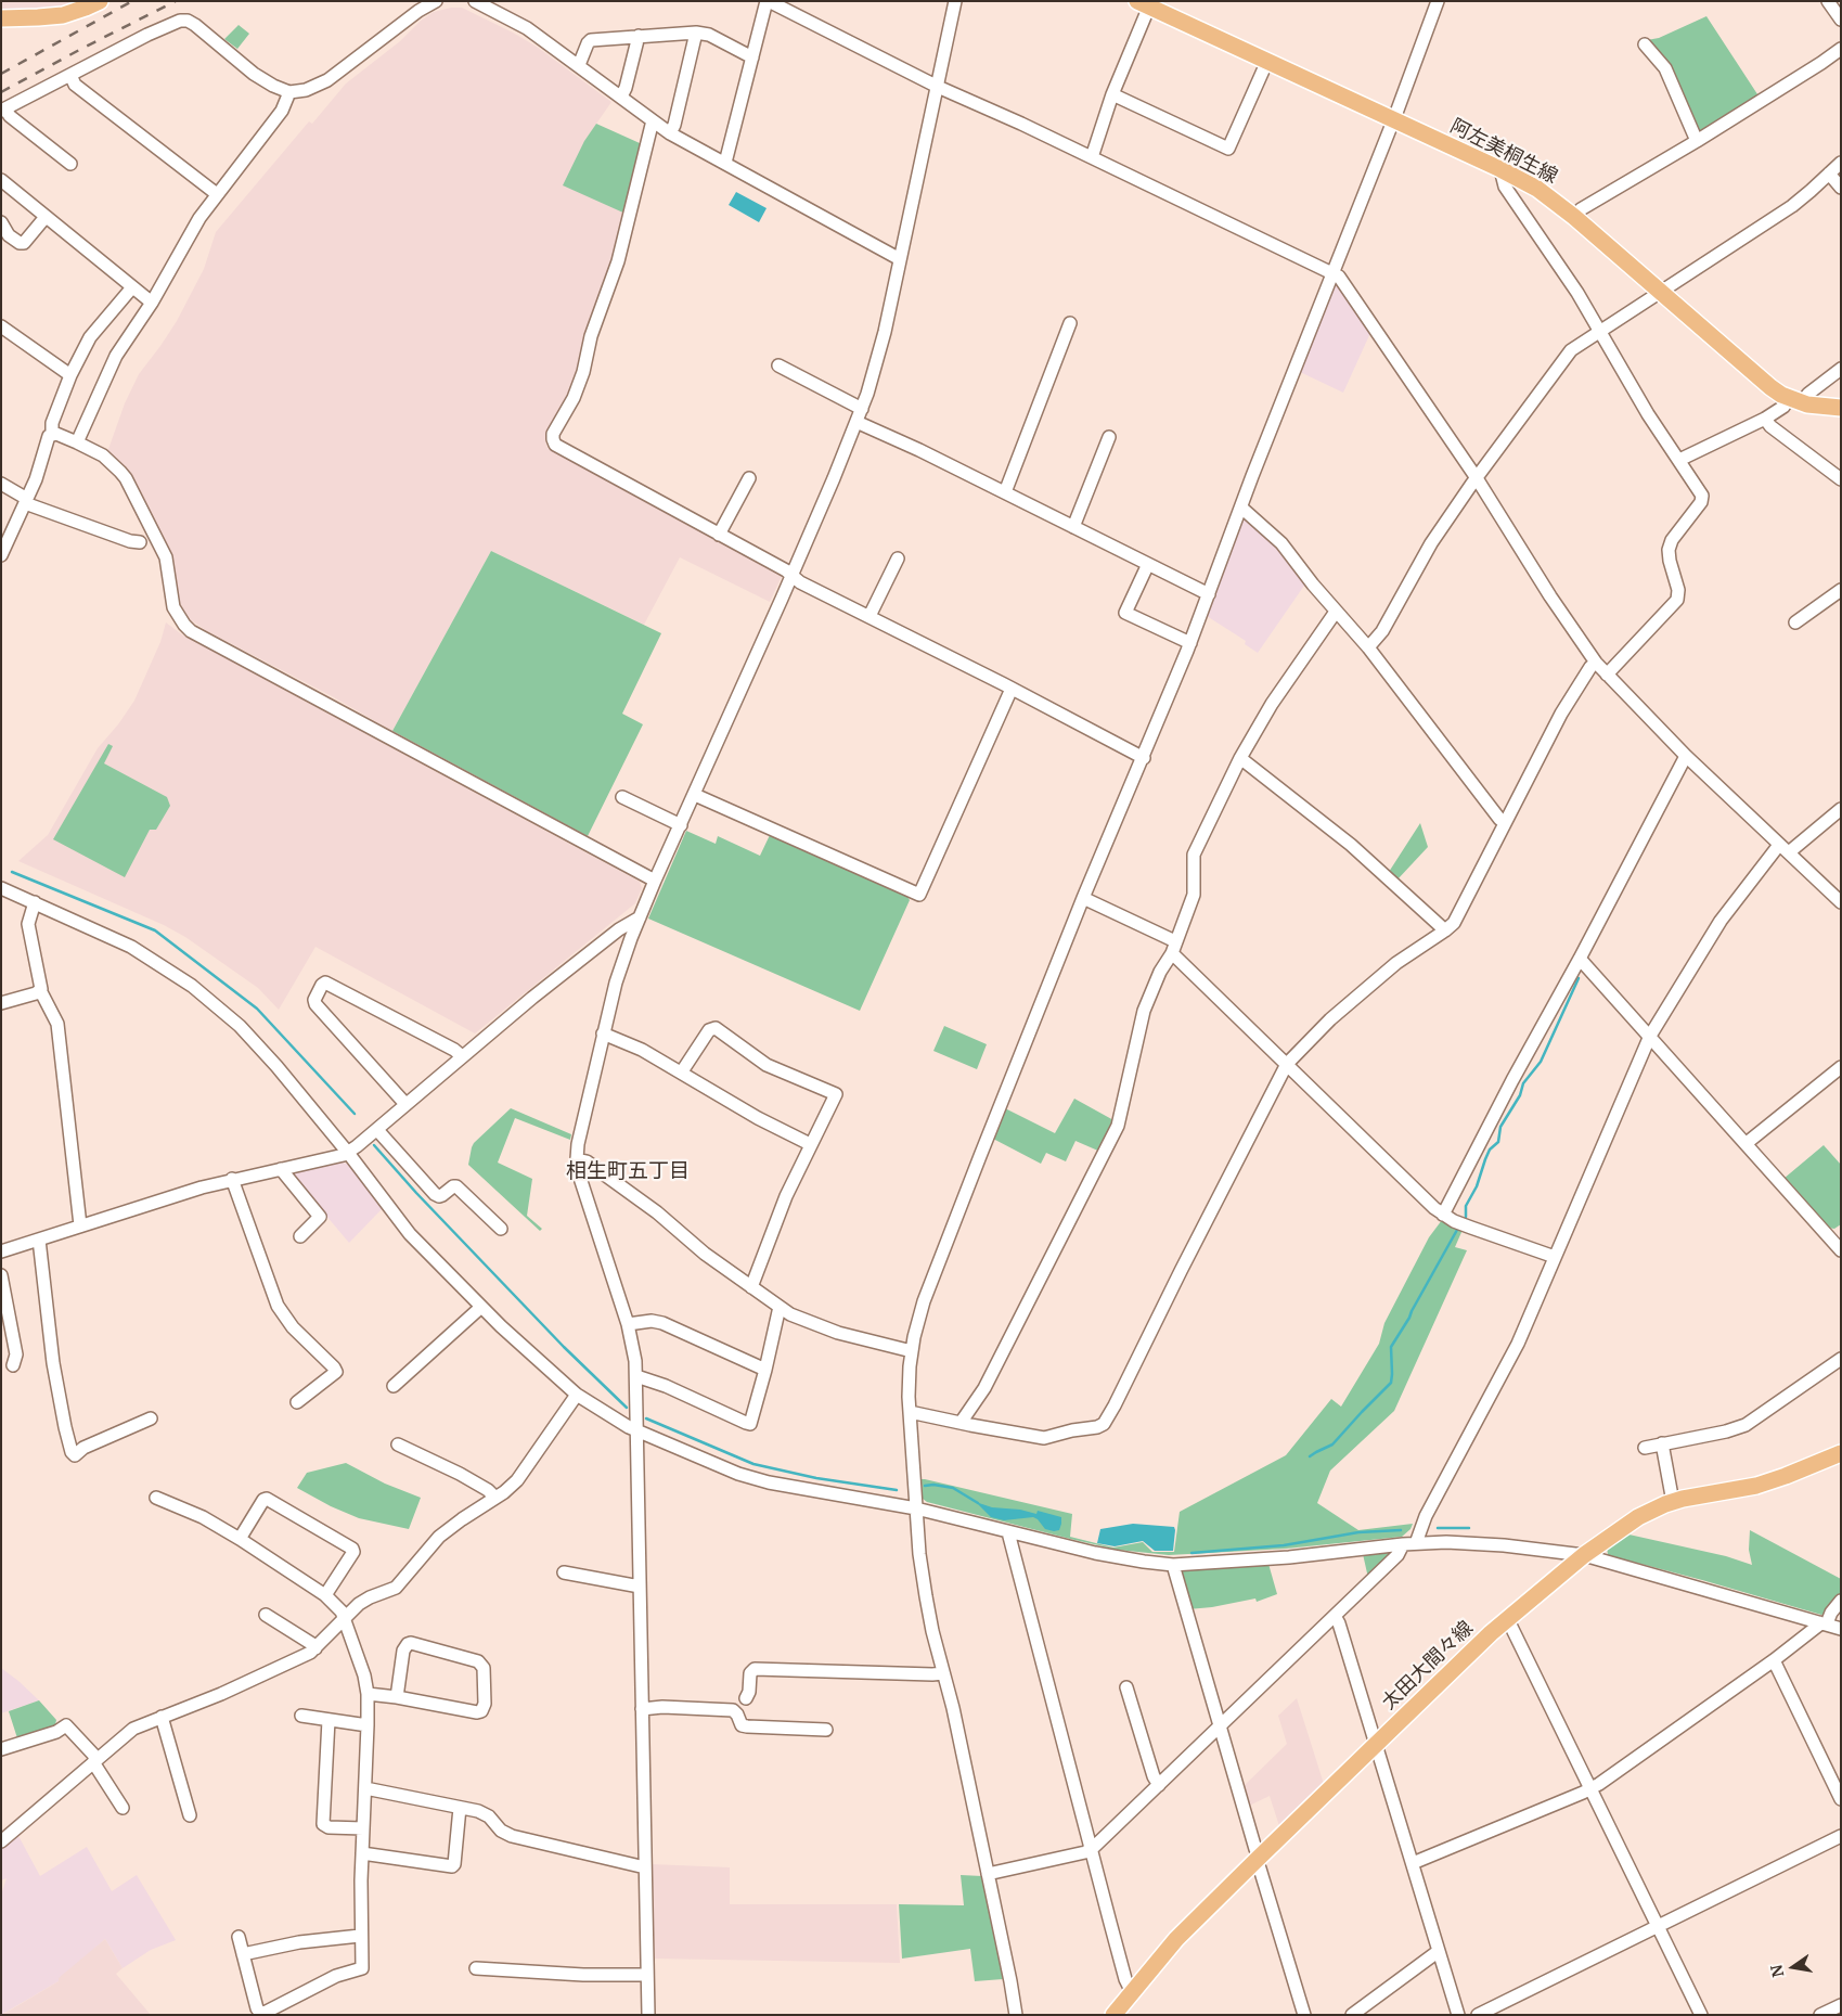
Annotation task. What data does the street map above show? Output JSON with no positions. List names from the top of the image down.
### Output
{
  "streets": {
    "main road": ["阿左美桐生線", "太田大間々線"]
  },
  "districts": ["相生町五丁目"],
  "north": "left"
}
